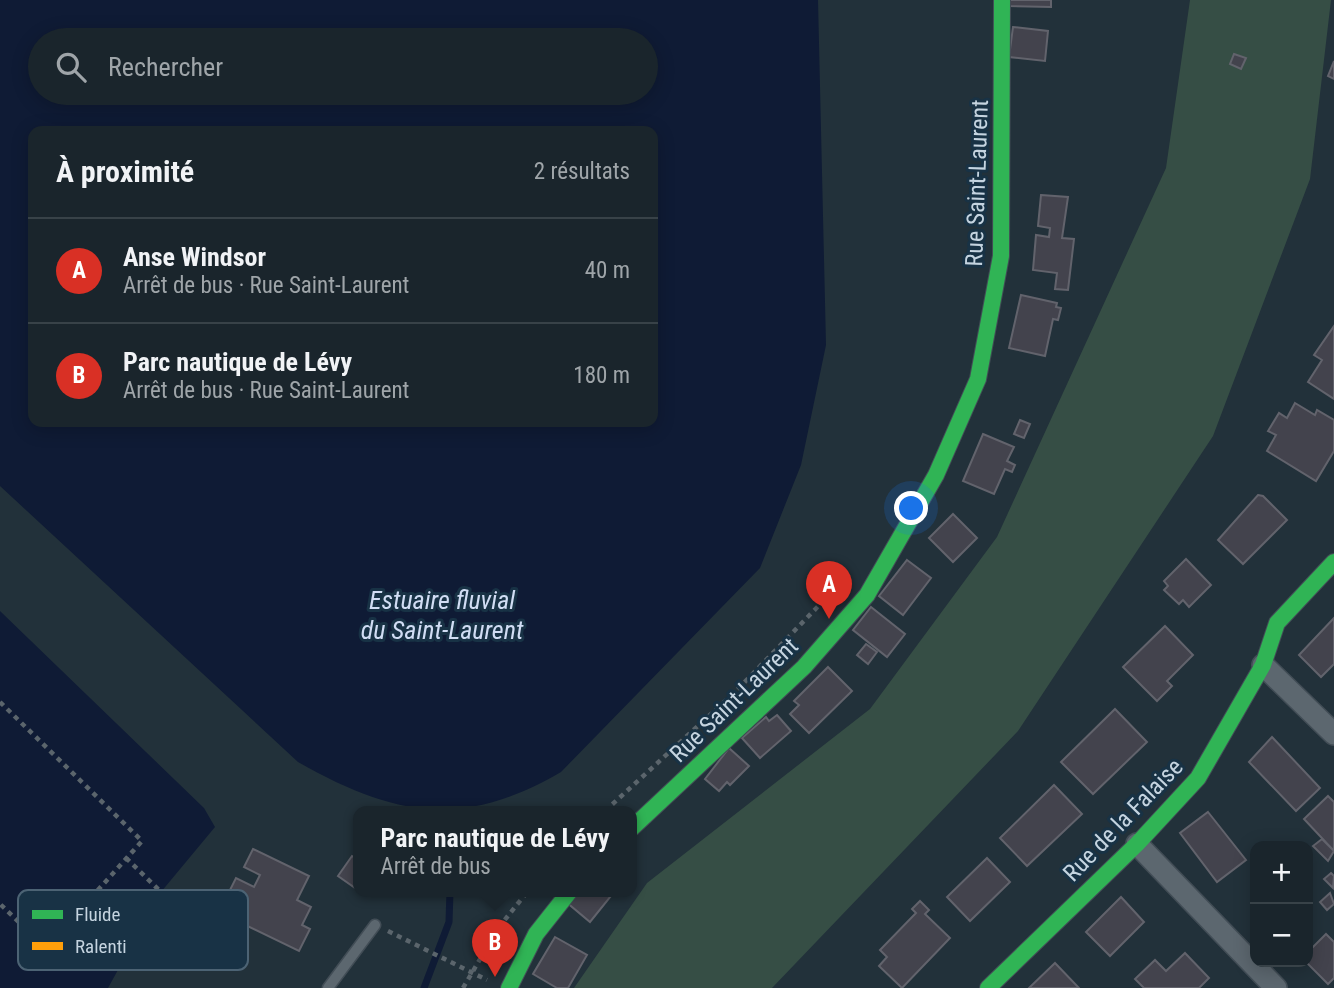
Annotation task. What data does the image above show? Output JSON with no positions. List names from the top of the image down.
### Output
{
  "streets": {
    "street": ["Rue Saint-Laurent", "Rue de la Falaise"]
  },
  "water": ["Estuaire fluvial du Saint-Laurent"],
  "legend": ["Fluide", "Ralenti"],
  "page": {
    "search": "Rechercher",
    "heading": ["À proximité", "2 résultats"],
    "list": [
      {
        "mark": "A",
        "name": "Anse Windsor",
        "note": "Arrêt de bus · Rue Saint-Laurent",
        "value": "40 m"
      },
      {
        "mark": "B",
        "name": "Parc nautique de Lévy",
        "note": "Arrêt de bus · Rue Saint-Laurent",
        "value": "180 m"
      }
    ],
    "pins": ["A", "B"],
    "popup": ["Parc nautique de Lévy", "Arrêt de bus"],
    "map_buttons": ["+", "−"]
  }
}
